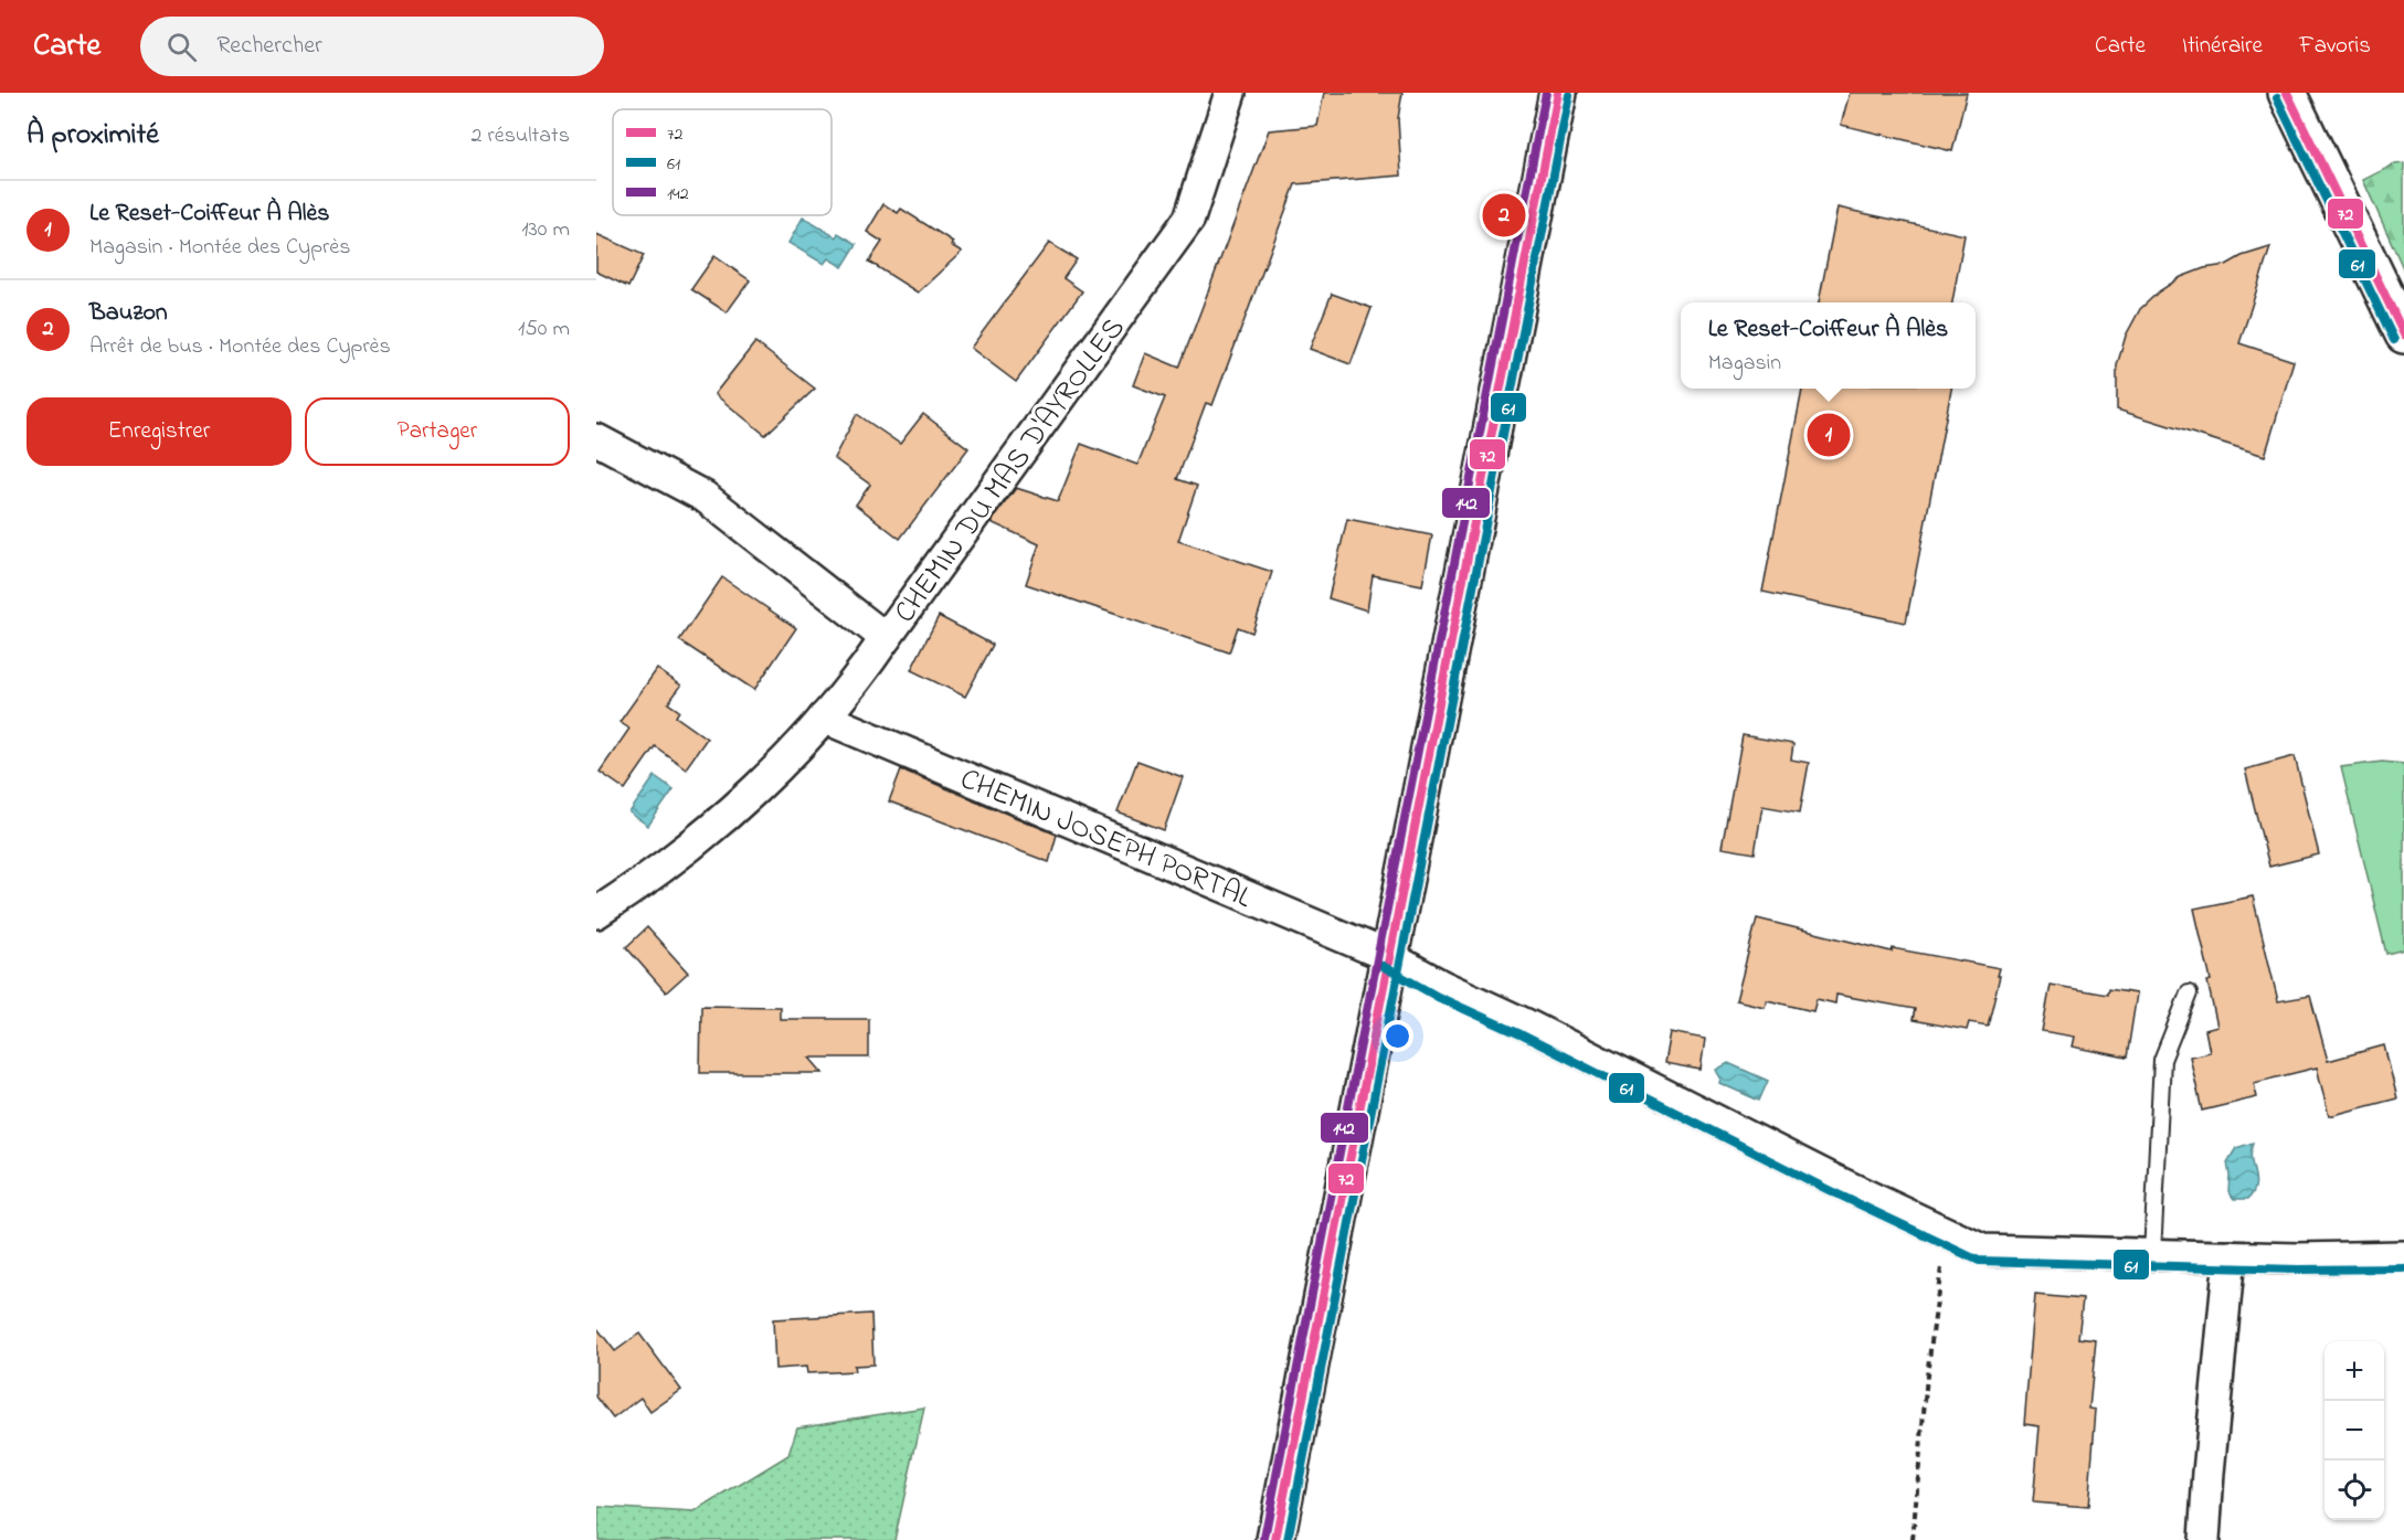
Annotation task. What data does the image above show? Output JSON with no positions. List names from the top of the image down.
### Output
{
  "streets": {
    "street": ["CHEMIN DU MAS D'AYROLLES", "CHEMIN JOSEPH PORTAL"]
  },
  "lines": ["transit line 72", "transit line 142", "transit line 61"],
  "legend": ["72", "61", "142"],
  "page": {
    "header": "Carte",
    "search": "Rechercher",
    "nav": ["Carte", "Itinéraire", "Favoris"],
    "heading": ["À proximité", "2 résultats"],
    "list": [
      {
        "mark": "1",
        "name": "Le Reset-Coiffeur À Alès",
        "note": "Magasin · Montée des Cyprès",
        "value": "130 m"
      },
      {
        "mark": "2",
        "name": "Bauzon",
        "note": "Arrêt de bus · Montée des Cyprès",
        "value": "150 m"
      }
    ],
    "pins": ["2", "1"],
    "popup": ["Le Reset-Coiffeur À Alès", "Magasin"],
    "buttons": ["Enregistrer", "Partager"],
    "map_buttons": ["+", "−"]
  }
}
